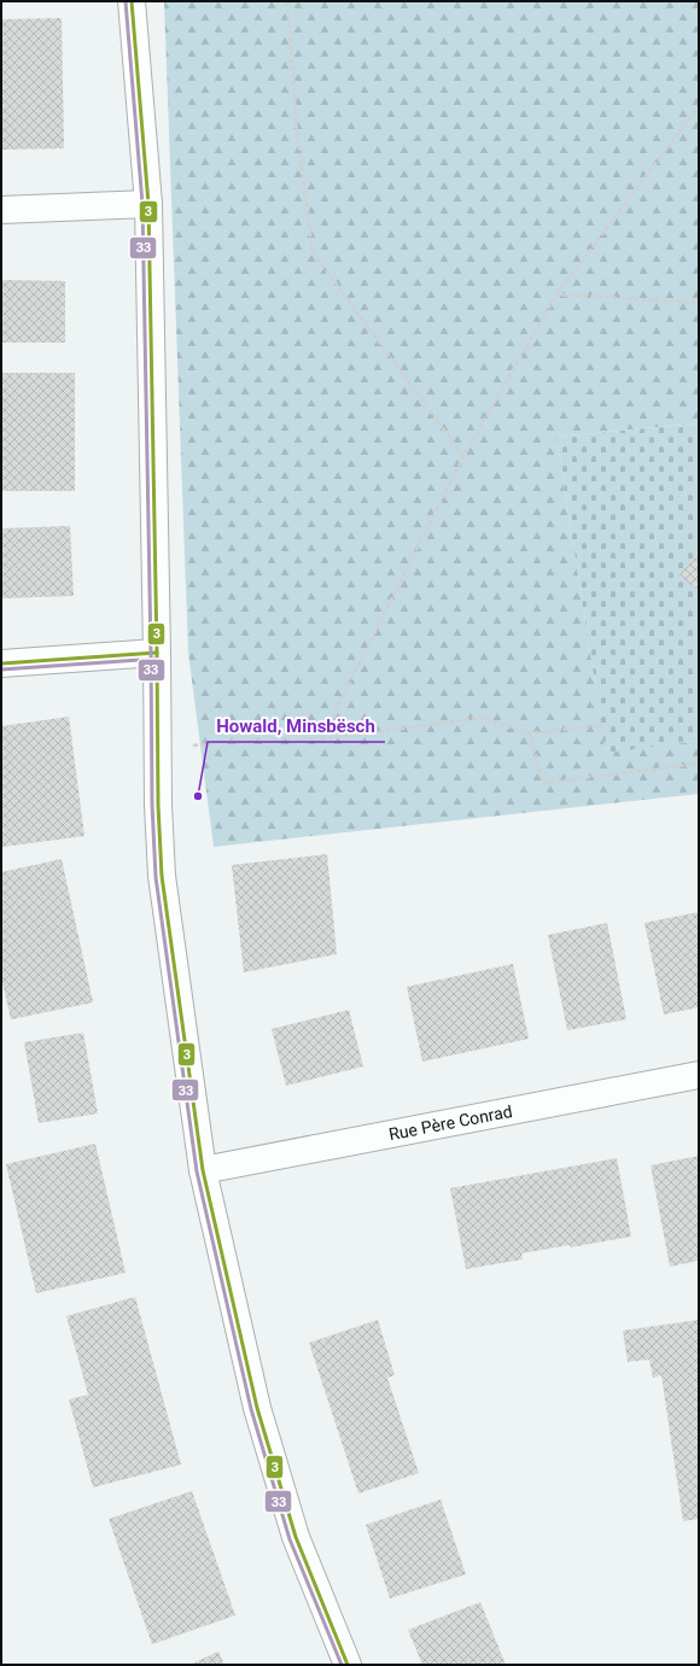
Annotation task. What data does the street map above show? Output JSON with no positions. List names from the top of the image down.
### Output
{
  "streets": {
    "street": ["Rue Père Conrad"]
  },
  "places": ["Howald, Minsbësch"],
  "lines": ["transit line 3", "transit line 33"]
}
